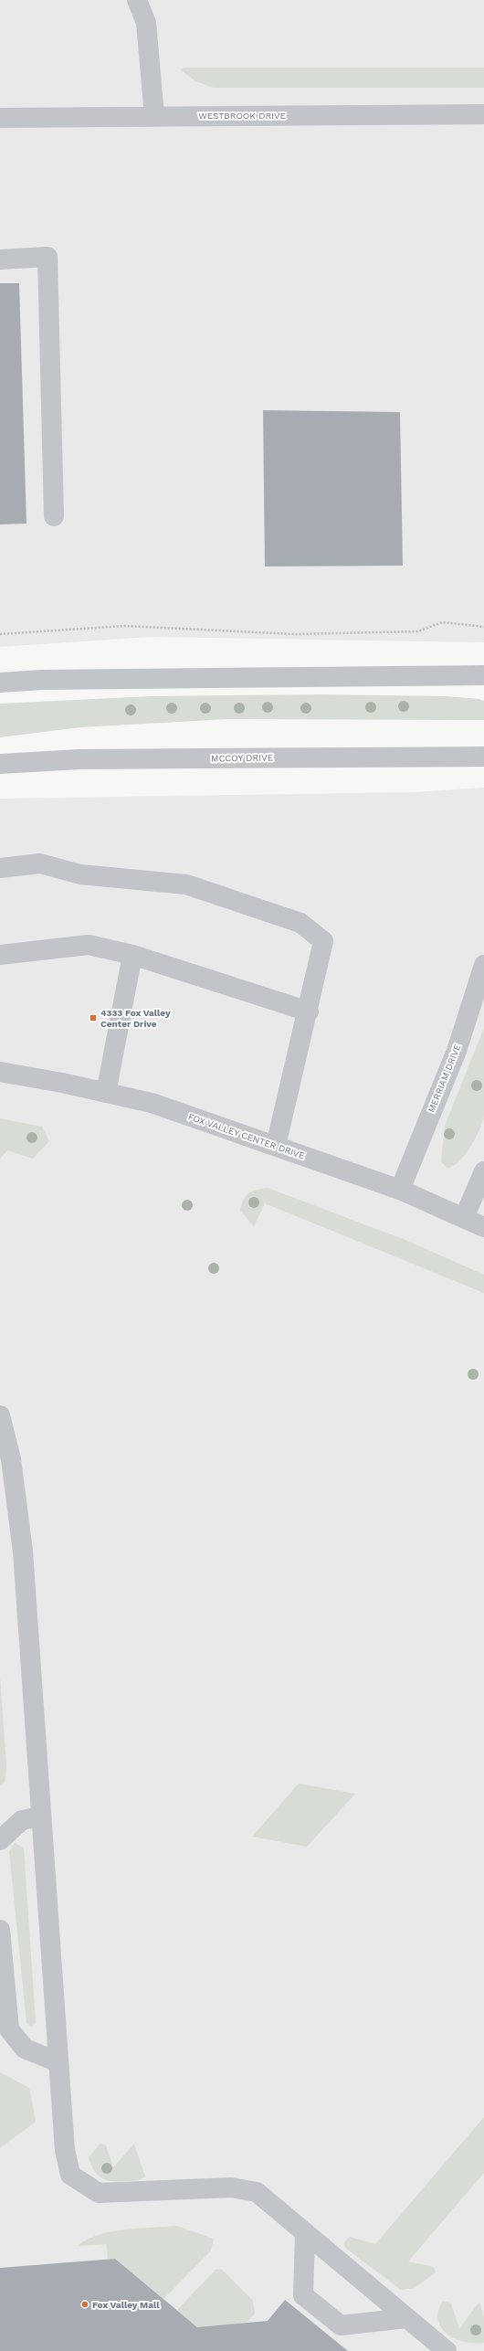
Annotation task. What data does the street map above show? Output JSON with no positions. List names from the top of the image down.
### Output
{
  "streets": {
    "street": [
      "WESTBROOK DRIVE",
      "MCCOY DRIVE",
      "MERRIAM DRIVE",
      "FOX VALLEY CENTER DRIVE"
    ]
  },
  "crossings": [
    ["MERRIAM DRIVE", "FOX VALLEY CENTER DRIVE"]
  ],
  "places": {
    "transit": ["4333 Fox Valley Center Drive"],
    "other": ["Fox Valley Mall"]
  }
}
